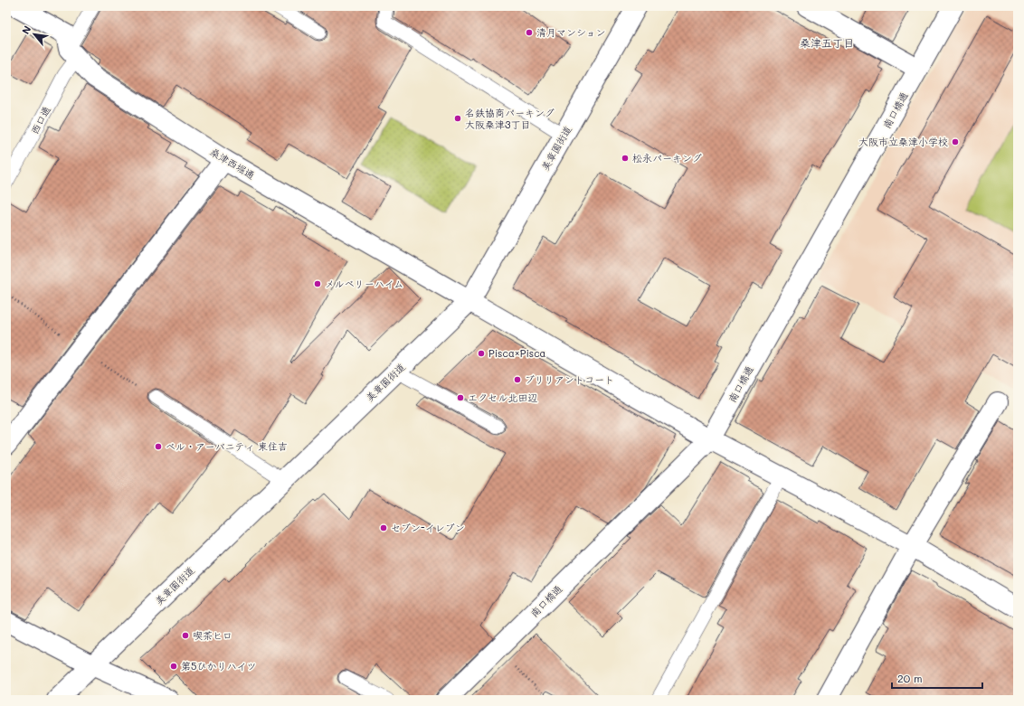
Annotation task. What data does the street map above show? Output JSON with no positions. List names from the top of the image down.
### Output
{
  "streets": {
    "street": ["南口橋通", "美章園街道", "桑津西堀通"],
    "lane": ["西口通"]
  },
  "crossings": [
    ["南口橋通", "桑津西堀通"],
    ["西口通", "桑津西堀通"],
    ["美章園街道", "桑津西堀通"]
  ],
  "districts": ["桑津五丁目"],
  "places": [
    "清月マンション",
    "名鉄協商パーキング 大阪桑津3丁目",
    "大阪市立桑津小学校",
    "松永パーキング",
    "メルベリーハイム",
    "Pisca×Pisca",
    "ブリリアントコート",
    "エクセル北田辺",
    "ベル・アーバニティ 東住吉",
    "セブン-イレブン",
    "喫茶ヒロ",
    "第5ひかりハイツ"
  ],
  "scale_bar": "20 m",
  "north": "top left"
}
